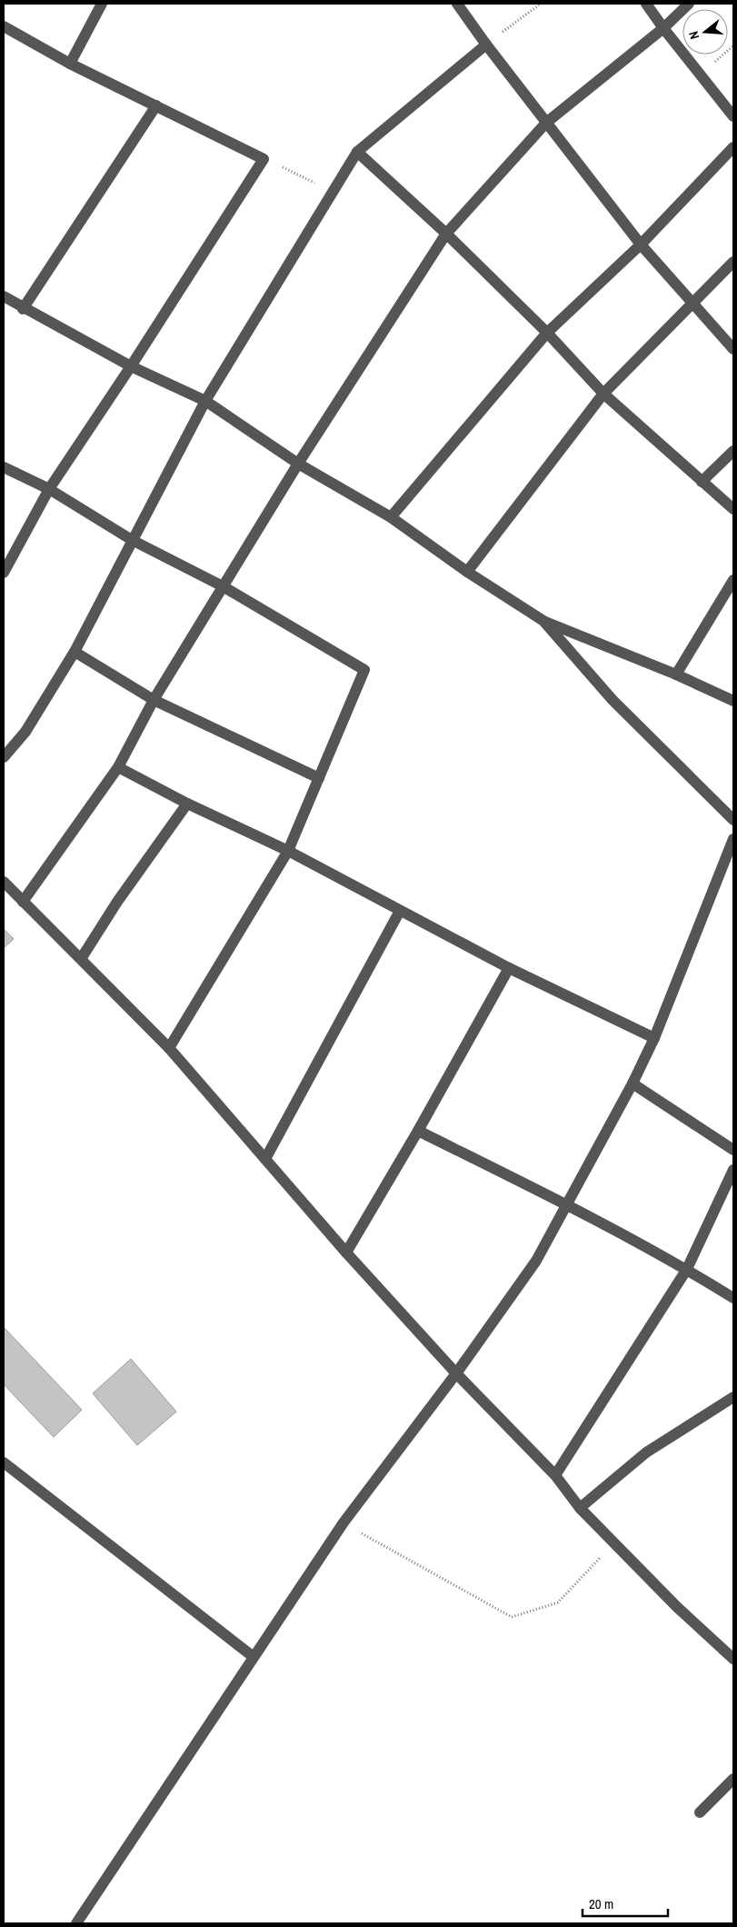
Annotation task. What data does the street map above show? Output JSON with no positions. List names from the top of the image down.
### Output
{
  "scale_bar": "20 m",
  "north": "left"
}
